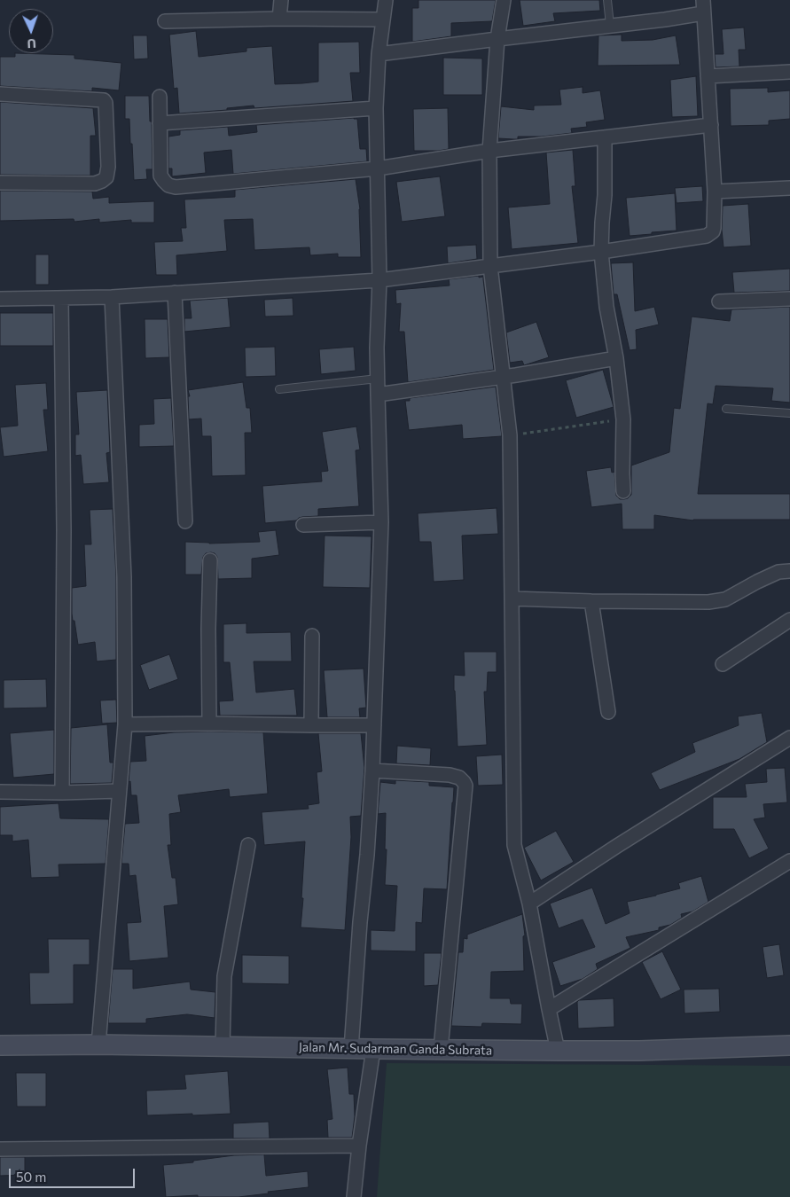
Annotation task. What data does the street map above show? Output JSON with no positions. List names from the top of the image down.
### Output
{
  "streets": {
    "street": ["Jalan Mr. Sudarman Ganda Subrata"]
  },
  "scale_bar": "50 m",
  "north": "bottom"
}
